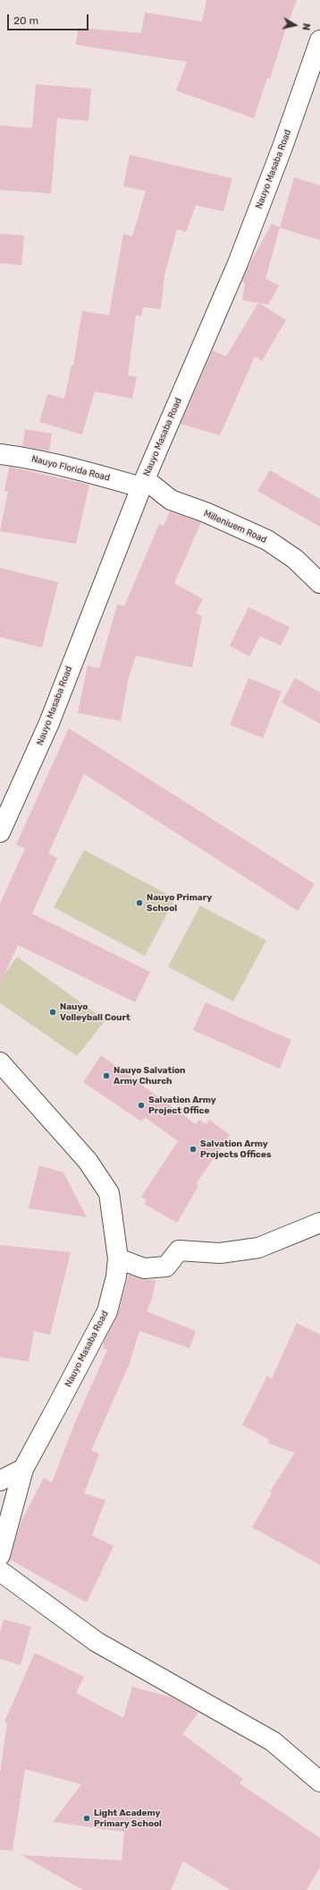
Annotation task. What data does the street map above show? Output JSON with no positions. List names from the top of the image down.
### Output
{
  "streets": {
    "street": ["Nauyo Masaba Road", "Nauyo Florida Road", "Milleniuem Road"]
  },
  "crossings": [
    ["Nauyo Masaba Road", "Nauyo Florida Road"],
    ["Nauyo Masaba Road", "Milleniuem Road"],
    ["Nauyo Florida Road", "Milleniuem Road"]
  ],
  "places": [
    "Nauyo Primary School",
    "Nauyo Volleyball Court",
    "Nauyo Salvation Army Church",
    "Salvation Army Project Office",
    "Salvation Army Projects Offices",
    "Light Academy Primary School"
  ],
  "scale_bar": "20 m",
  "north": "right"
}
